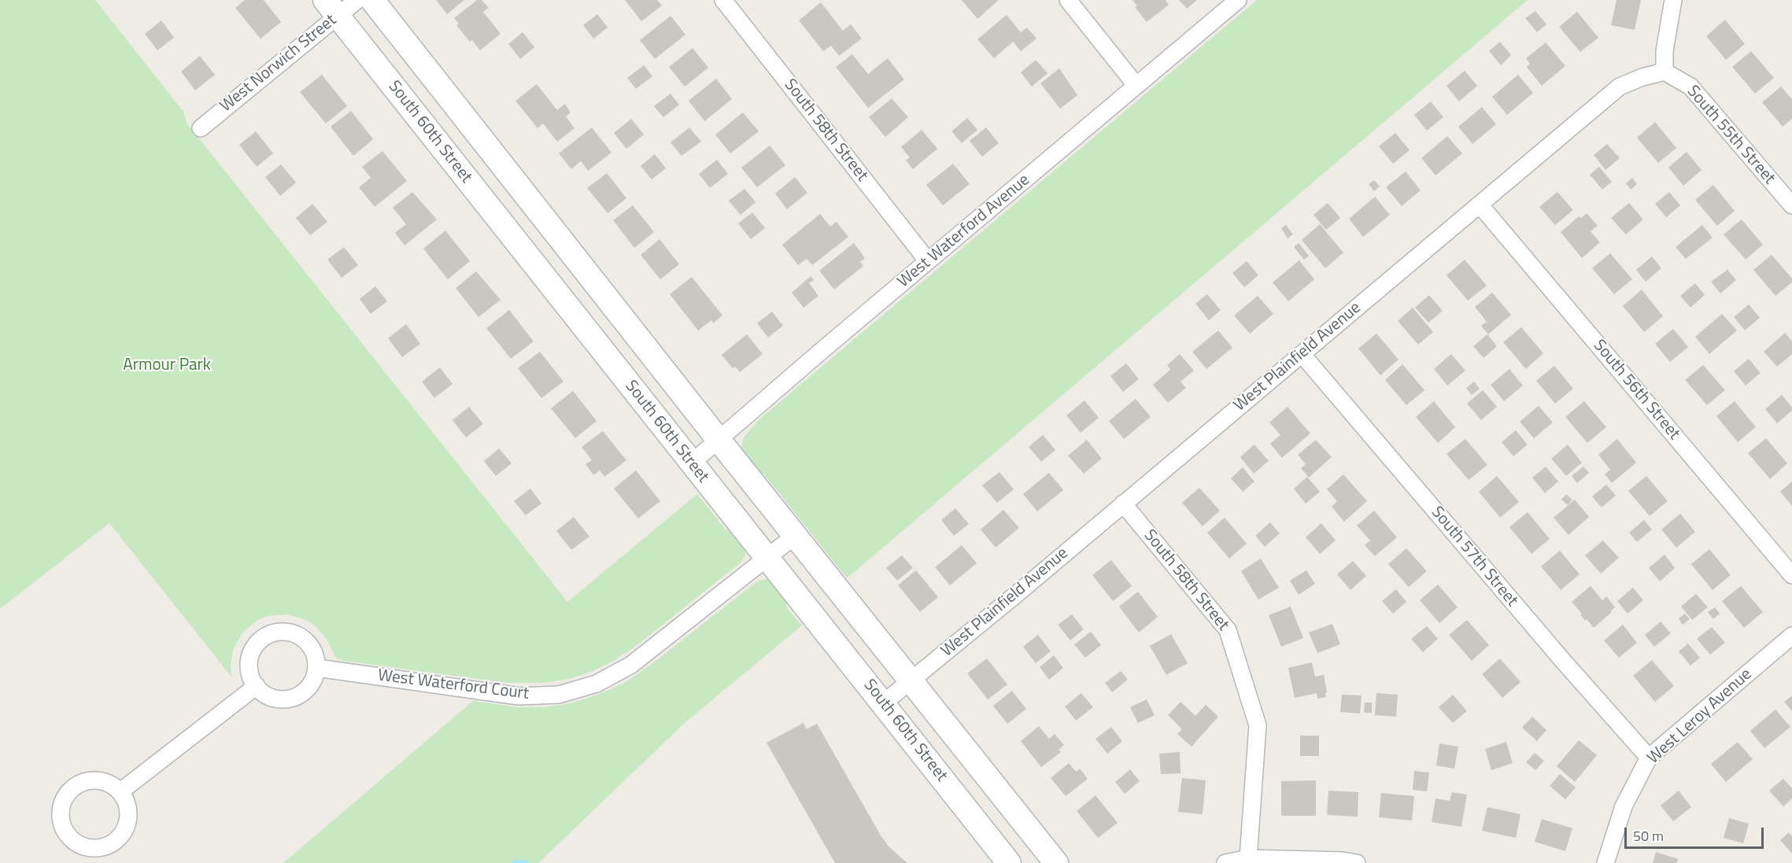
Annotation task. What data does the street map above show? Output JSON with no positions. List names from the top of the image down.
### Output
{
  "streets": {
    "main road": ["South 60th Street"],
    "street": [
      "West Norwich Street",
      "South 58th Street",
      "South 55th Street",
      "West Waterford Avenue",
      "West Plainfield Avenue",
      "South 56th Street",
      "South 57th Street",
      "West Waterford Court",
      "West Leroy Avenue"
    ]
  },
  "crossings": [
    ["West Norwich Street", "South 60th Street"],
    ["South 58th Street", "West Waterford Avenue"],
    ["South 58th Street", "West Plainfield Avenue"],
    ["South 60th Street", "West Waterford Avenue"],
    ["South 60th Street", "West Plainfield Avenue"],
    ["South 60th Street", "West Waterford Court"],
    ["South 55th Street", "West Plainfield Avenue"],
    ["West Plainfield Avenue", "South 56th Street"],
    ["West Plainfield Avenue", "South 57th Street"],
    ["South 57th Street", "West Leroy Avenue"]
  ],
  "parks": ["Armour Park"],
  "scale_bar": "50 m"
}
